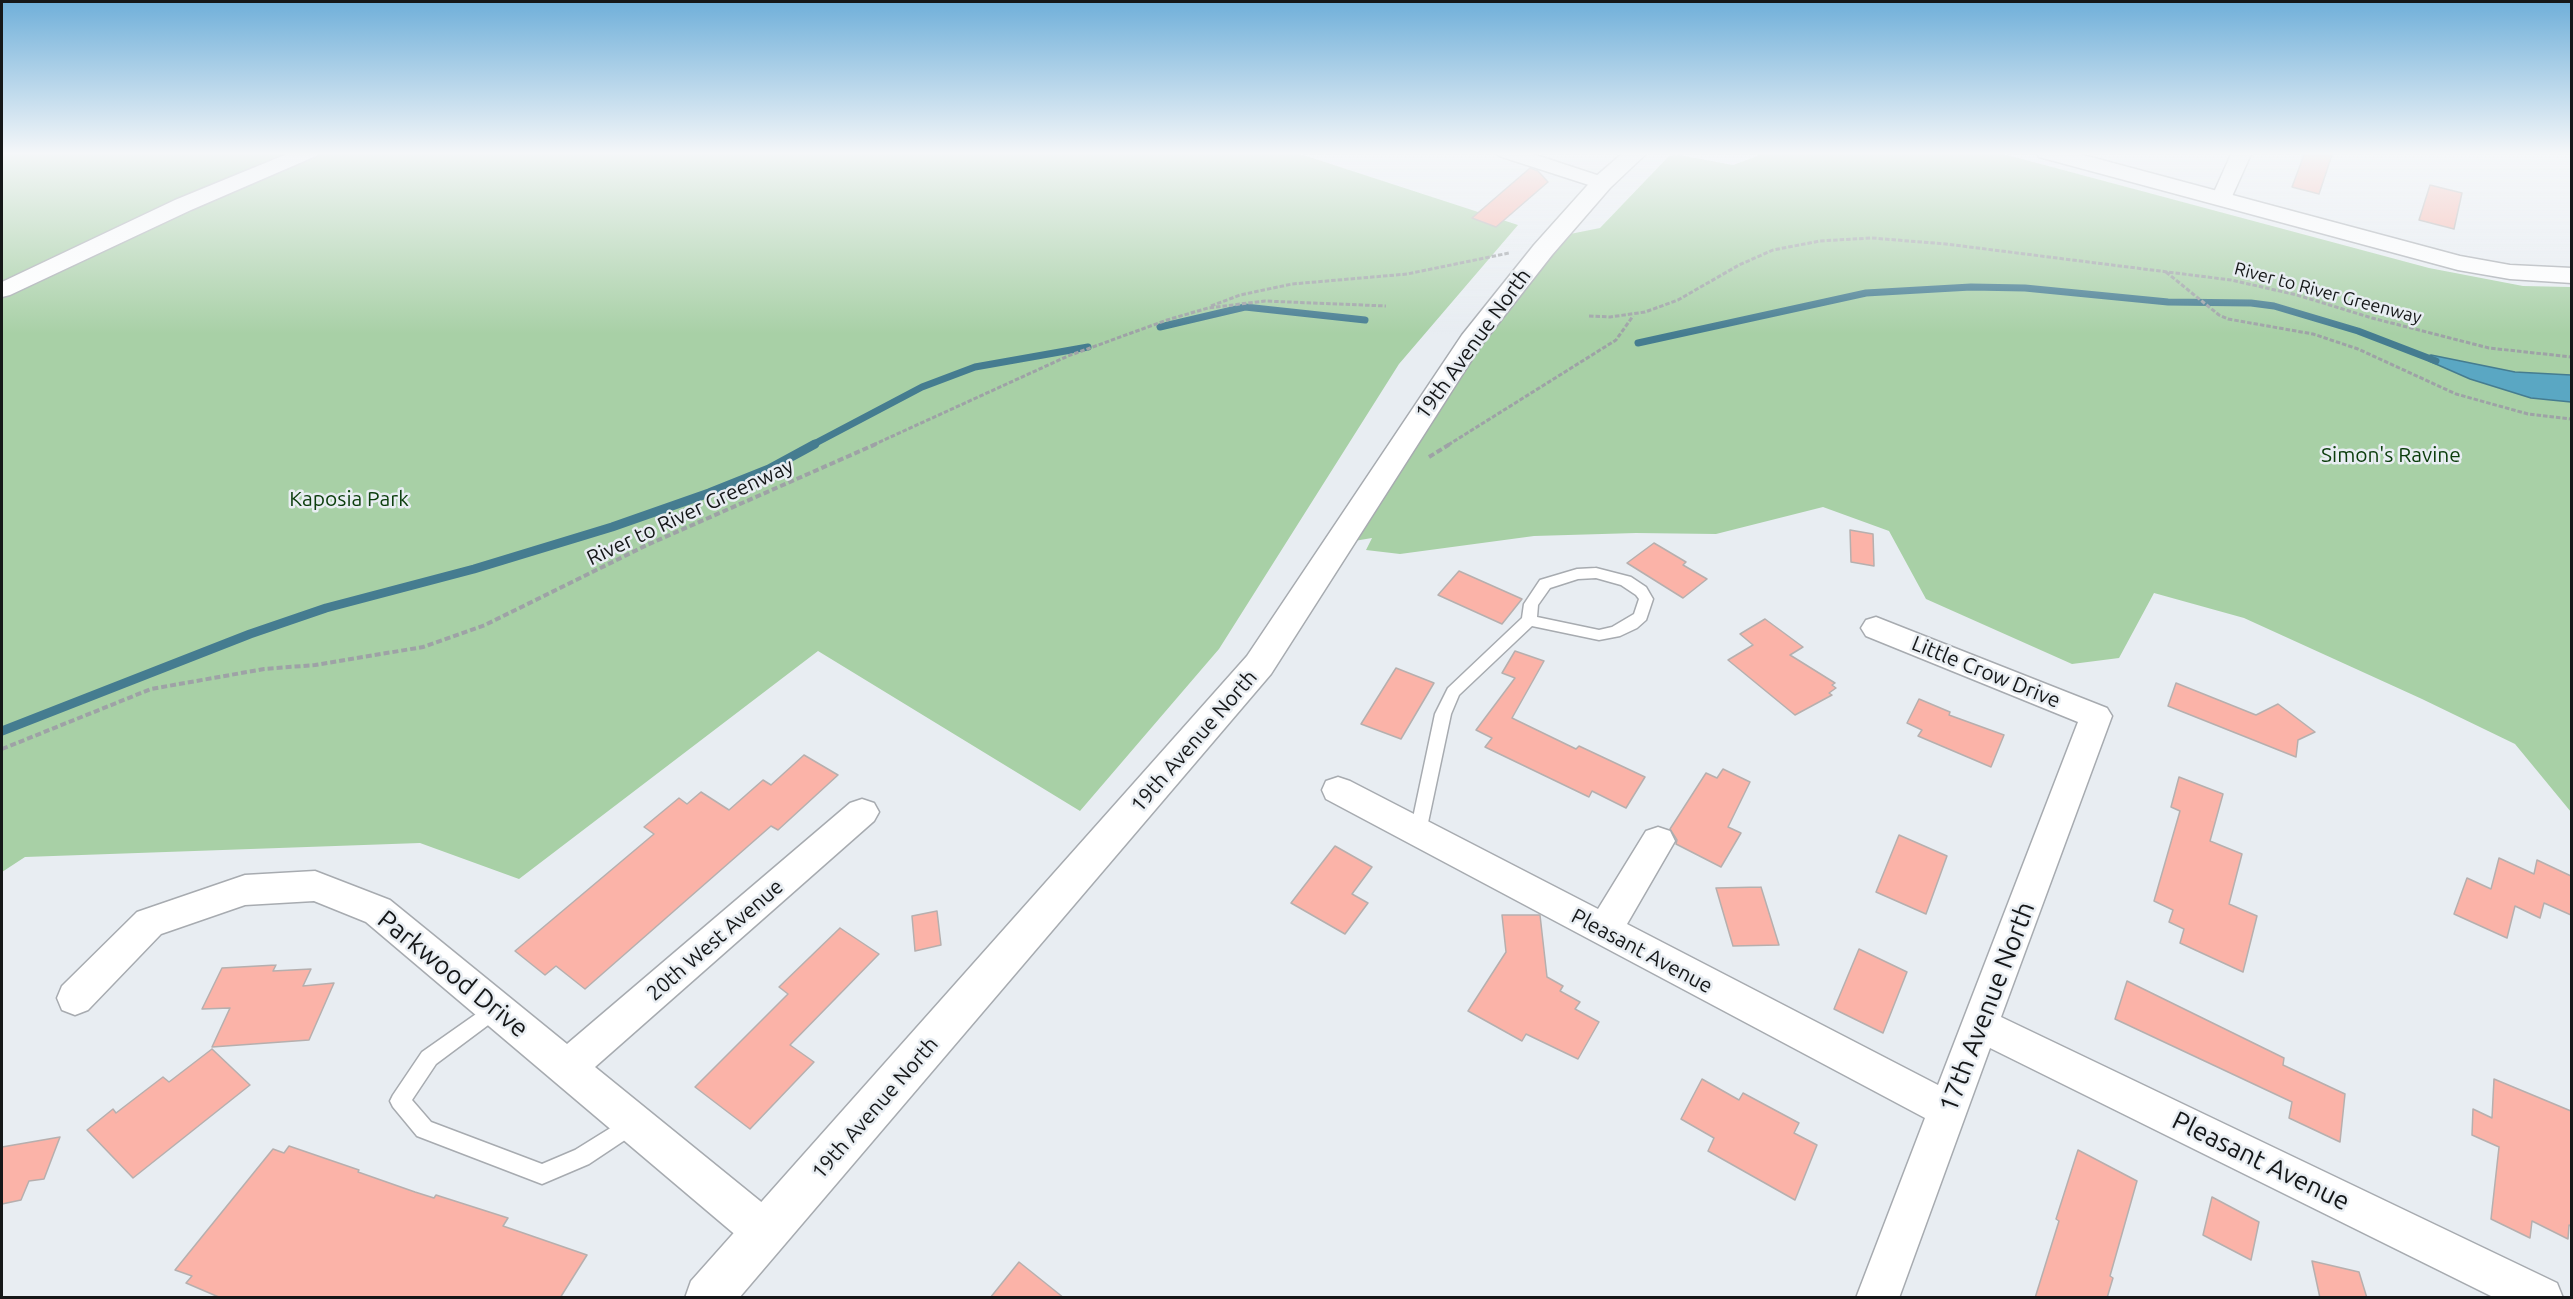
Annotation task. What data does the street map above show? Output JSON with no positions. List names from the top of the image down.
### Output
{
  "streets": {
    "street": [
      "19th Avenue North",
      "Little Crow Drive",
      "20th West Avenue",
      "Pleasant Avenue",
      "Parkwood Drive",
      "17th Avenue North"
    ],
    "path": ["River to River Greenway"]
  },
  "crossings": [
    ["19th Avenue North", "Parkwood Drive"],
    ["Little Crow Drive", "17th Avenue North"],
    ["20th West Avenue", "Parkwood Drive"],
    ["Pleasant Avenue", "17th Avenue North"]
  ],
  "parks": ["Simon's Ravine", "Kaposia Park"]
}
